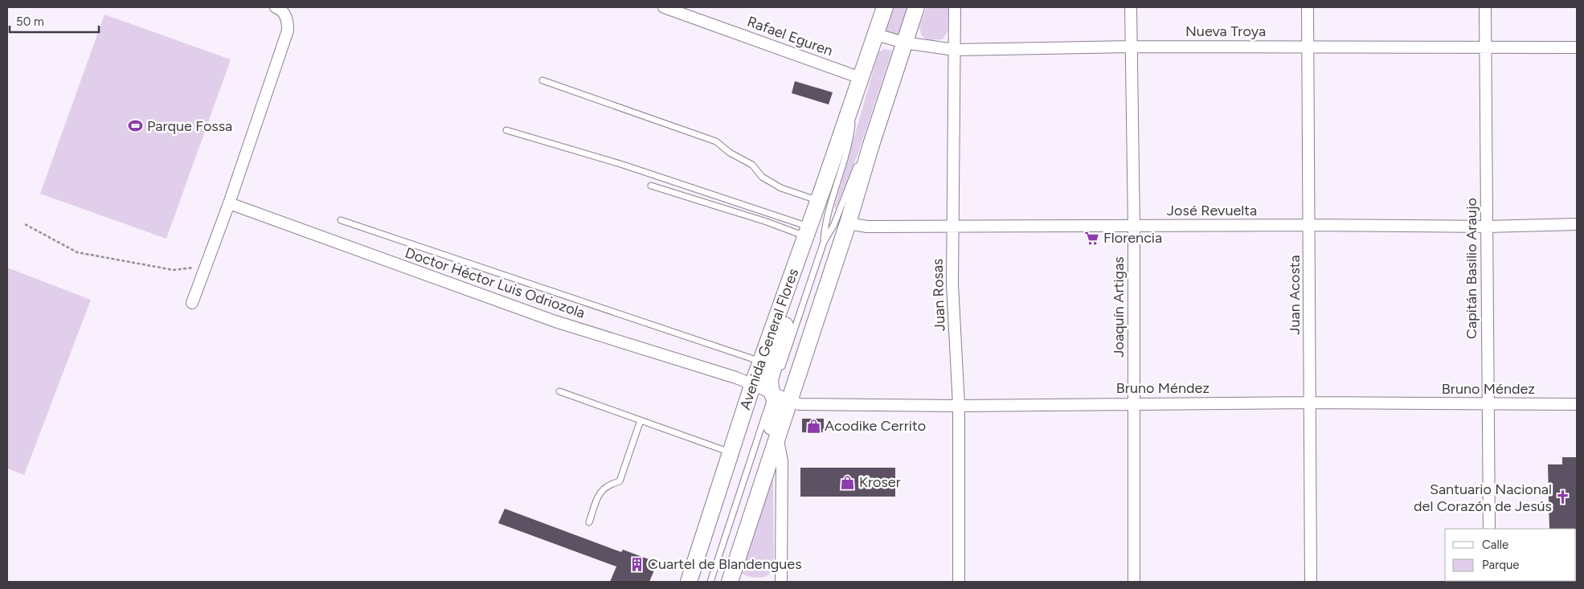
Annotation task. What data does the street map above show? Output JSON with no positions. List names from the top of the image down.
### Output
{
  "streets": {
    "main road": ["Avenida General Flores"],
    "street": [
      "Nueva Troya",
      "Rafael Eguren",
      "José Revuelta",
      "Capitán Basilio Araujo",
      "Doctor Héctor Luis Odriozola",
      "Juan Rosas",
      "Juan Acosta",
      "Joaquín Artigas",
      "Bruno Méndez"
    ]
  },
  "crossings": [
    ["Nueva Troya", "Capitán Basilio Araujo"],
    ["Nueva Troya", "Juan Rosas"],
    ["Nueva Troya", "Juan Acosta"],
    ["Nueva Troya", "Joaquín Artigas"],
    ["Nueva Troya", "Avenida General Flores"],
    ["Rafael Eguren", "Avenida General Flores"],
    ["José Revuelta", "Capitán Basilio Araujo"],
    ["José Revuelta", "Juan Rosas"],
    ["José Revuelta", "Juan Acosta"],
    ["José Revuelta", "Joaquín Artigas"],
    ["José Revuelta", "Avenida General Flores"],
    ["Capitán Basilio Araujo", "Bruno Méndez"],
    ["Doctor Héctor Luis Odriozola", "Avenida General Flores"],
    ["Doctor Héctor Luis Odriozola", "Bruno Méndez"],
    ["Juan Rosas", "Bruno Méndez"],
    ["Juan Acosta", "Bruno Méndez"],
    ["Joaquín Artigas", "Bruno Méndez"],
    ["Avenida General Flores", "Bruno Méndez"]
  ],
  "places": {
    "sports": ["Parque Fossa"],
    "supermarket": ["Florencia"],
    "shop": ["Acodike Cerrito", "Kroser"],
    "church": ["Santuario Nacional del Corazón de Jesús"],
    "building": ["Cuartel de Blandengues"]
  },
  "legend": ["Calle", "Parque"],
  "scale_bar": "50 m"
}
